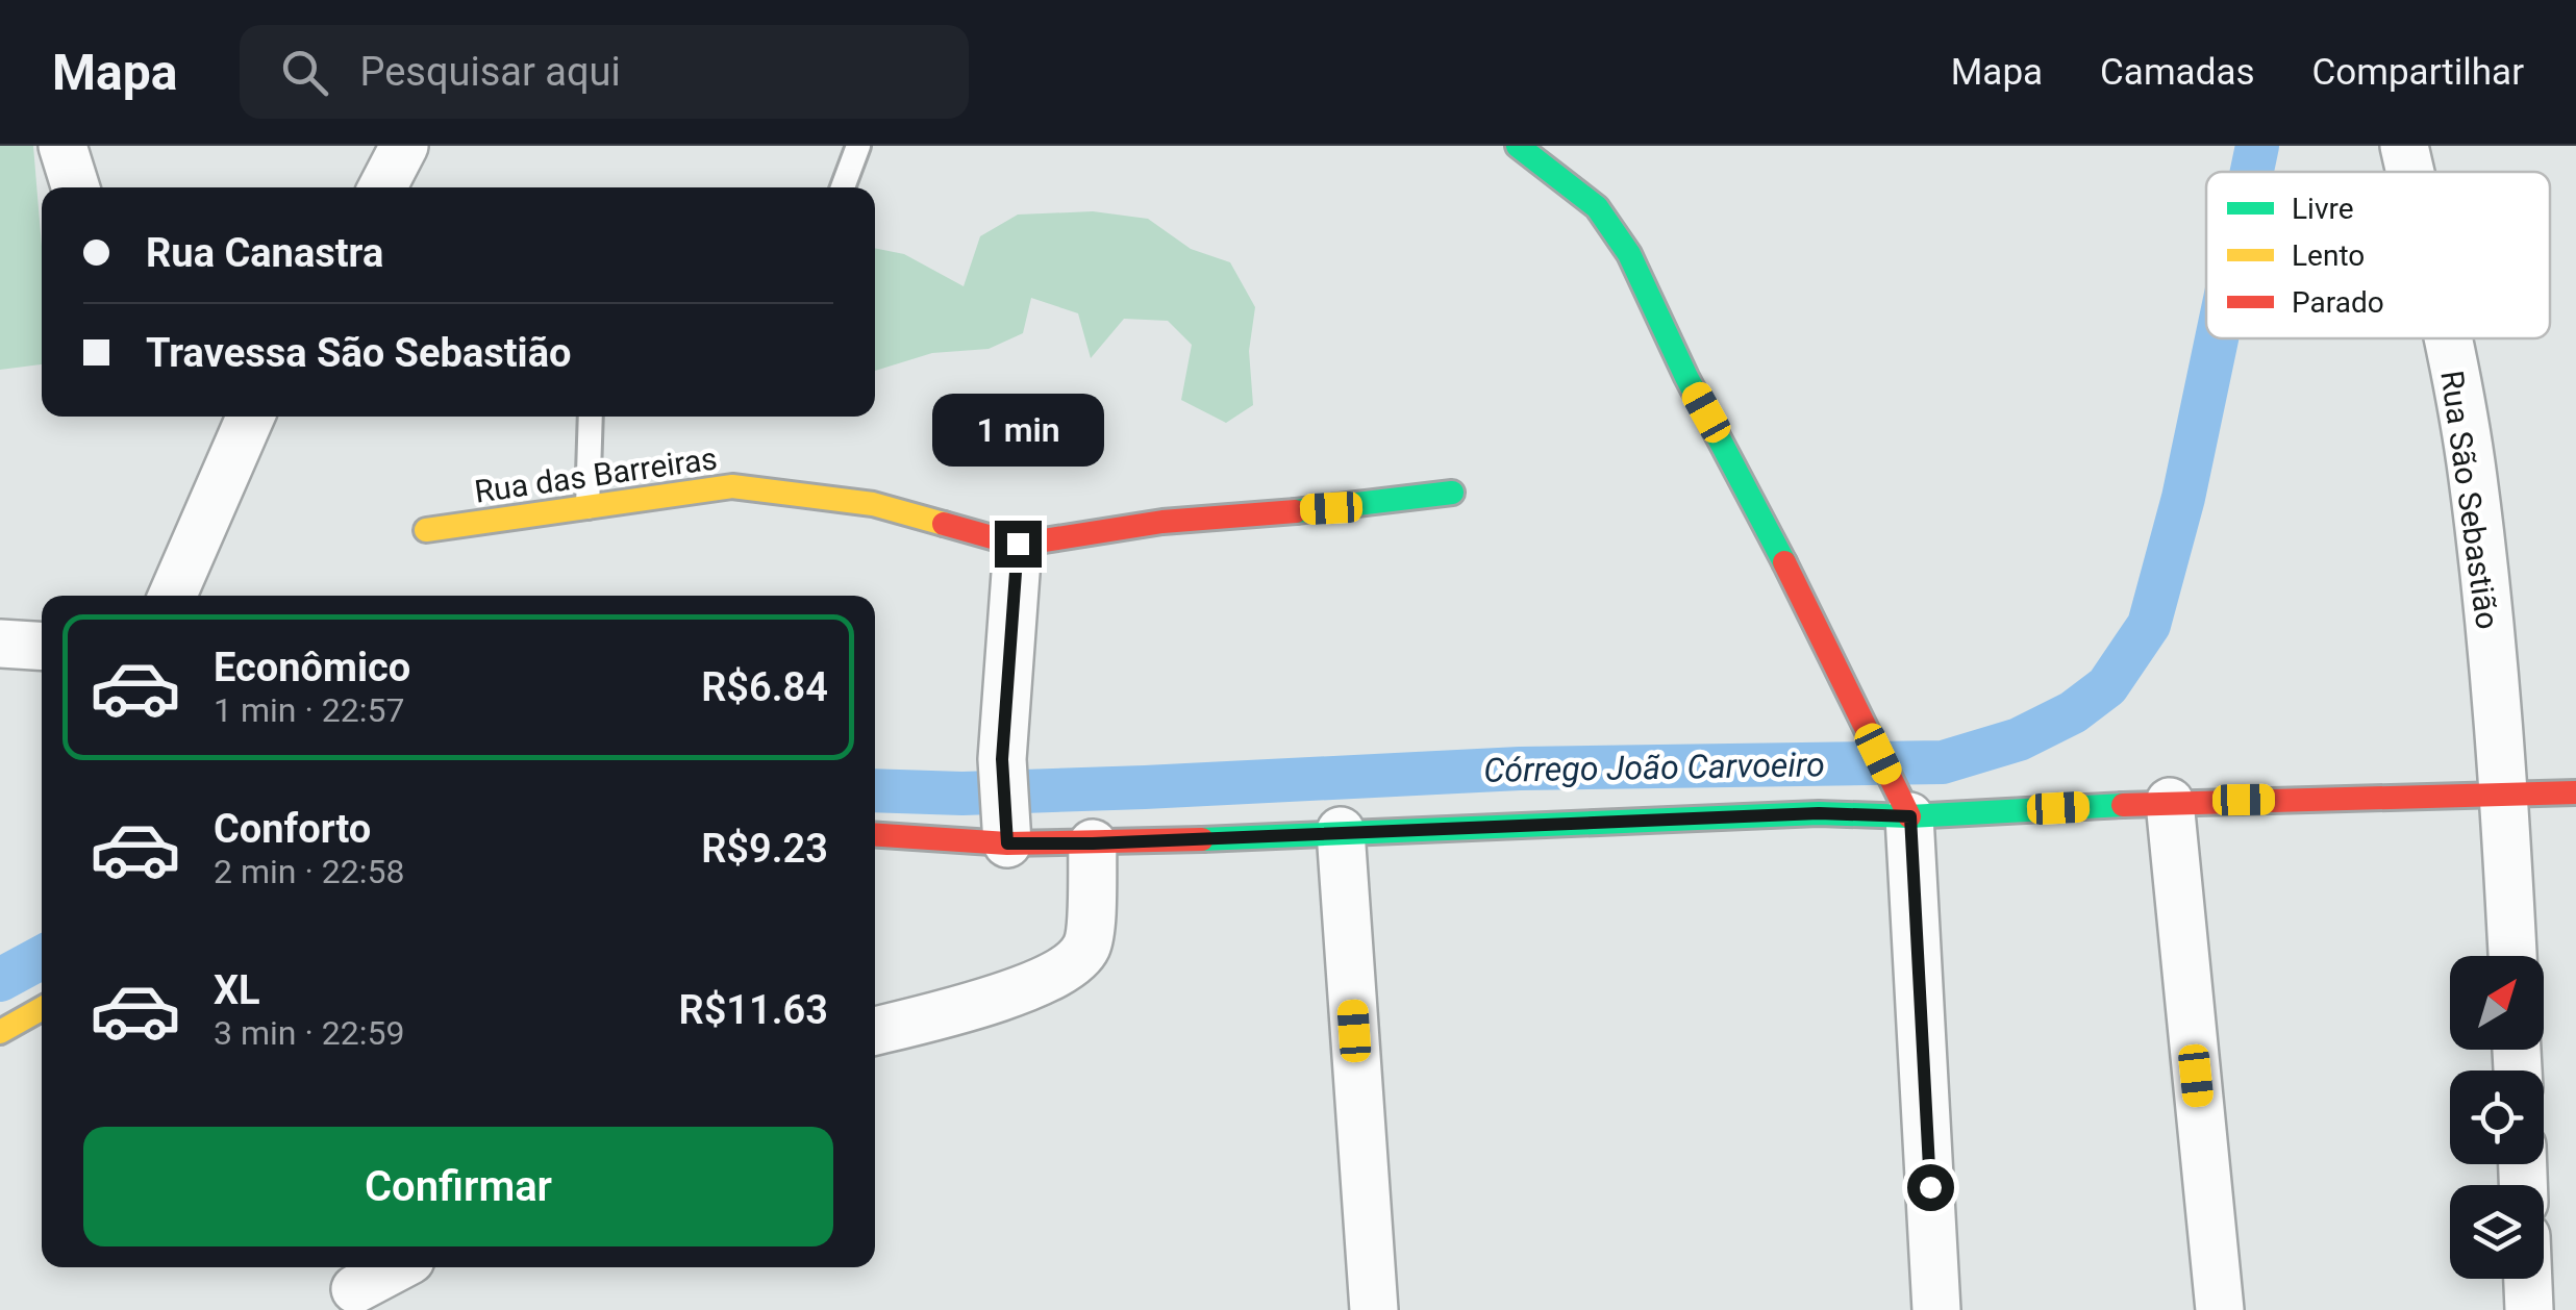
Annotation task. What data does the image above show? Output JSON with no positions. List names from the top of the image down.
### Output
{
  "streets": {
    "street": ["Rua das Barreiras", "Rua São Sebastião"]
  },
  "water": ["Córrego João Carvoeiro"],
  "legend": ["Livre", "Lento", "Parado"],
  "north": "top right",
  "page": {
    "header": "Mapa",
    "search": "Pesquisar aqui",
    "nav": ["Mapa", "Camadas", "Compartilhar"],
    "banner": ["Rua Canastra", "Travessa São Sebastião"],
    "bubble": "1 min",
    "list": [
      {
        "name": "Econômico",
        "note": "1 min · 22:57",
        "value": "R$6.84"
      },
      {
        "name": "Conforto",
        "note": "2 min · 22:58",
        "value": "R$9.23"
      },
      {
        "name": "XL",
        "note": "3 min · 22:59",
        "value": "R$11.63"
      }
    ],
    "buttons": "Confirmar"
  }
}
